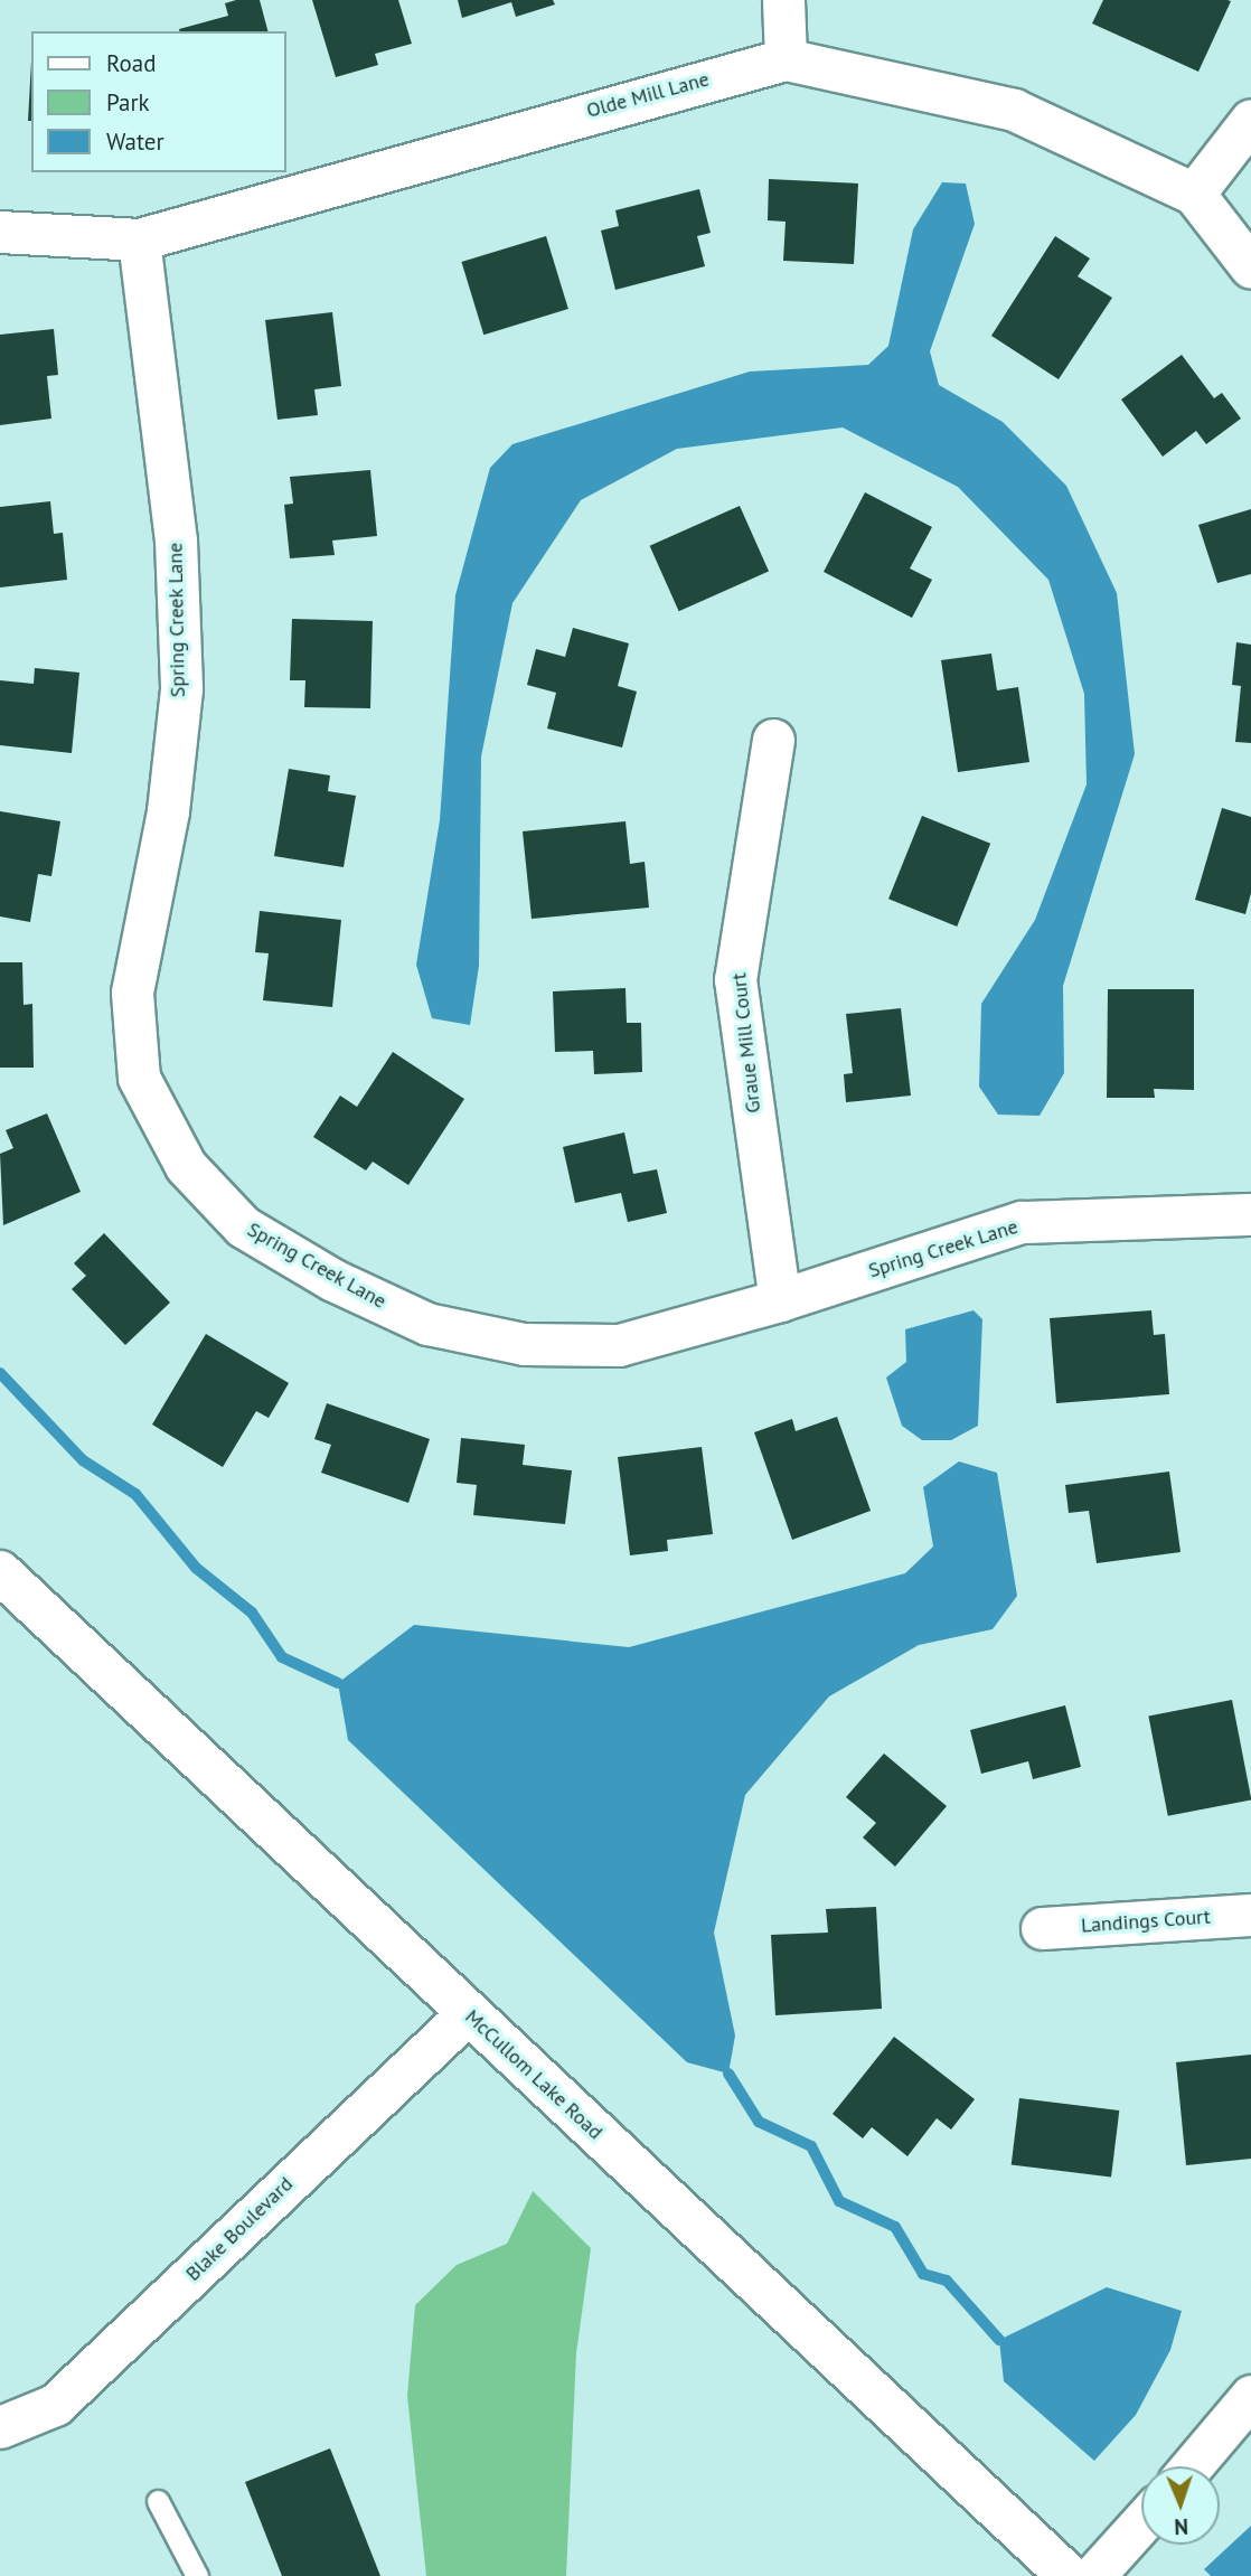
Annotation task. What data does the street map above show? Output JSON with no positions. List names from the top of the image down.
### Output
{
  "streets": {
    "street": [
      "Olde Mill Lane",
      "Spring Creek Lane",
      "Graue Mill Court",
      "Landings Court",
      "McCullom Lake Road",
      "Blake Boulevard"
    ]
  },
  "crossings": [
    ["Olde Mill Lane", "Spring Creek Lane"],
    ["Spring Creek Lane", "Graue Mill Court"],
    ["McCullom Lake Road", "Blake Boulevard"]
  ],
  "legend": ["Road", "Park", "Water"],
  "north": "bottom"
}
